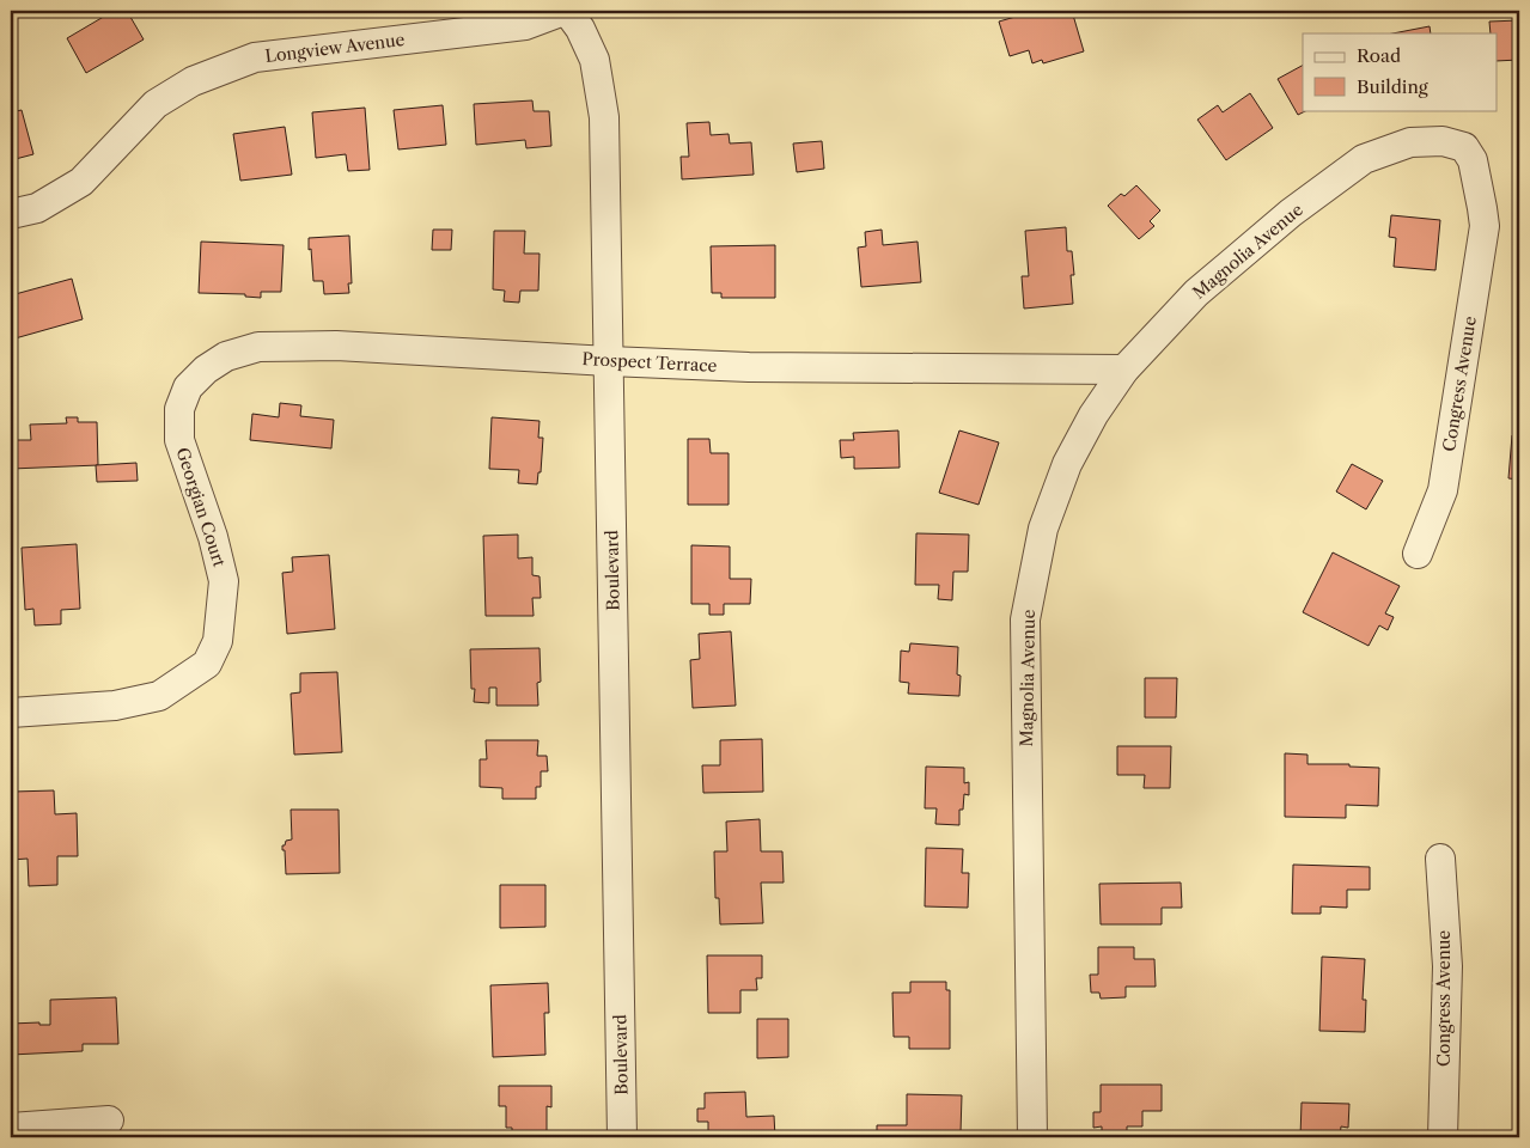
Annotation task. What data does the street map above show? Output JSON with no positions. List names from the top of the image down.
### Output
{
  "streets": {
    "street": [
      "Longview Avenue",
      "Magnolia Avenue",
      "Prospect Terrace",
      "Congress Avenue",
      "Georgian Court",
      "Boulevard"
    ]
  },
  "crossings": [
    ["Longview Avenue", "Boulevard"],
    ["Magnolia Avenue", "Prospect Terrace"],
    ["Magnolia Avenue", "Congress Avenue"],
    ["Prospect Terrace", "Georgian Court"],
    ["Prospect Terrace", "Boulevard"]
  ],
  "legend": ["Road", "Building"]
}
